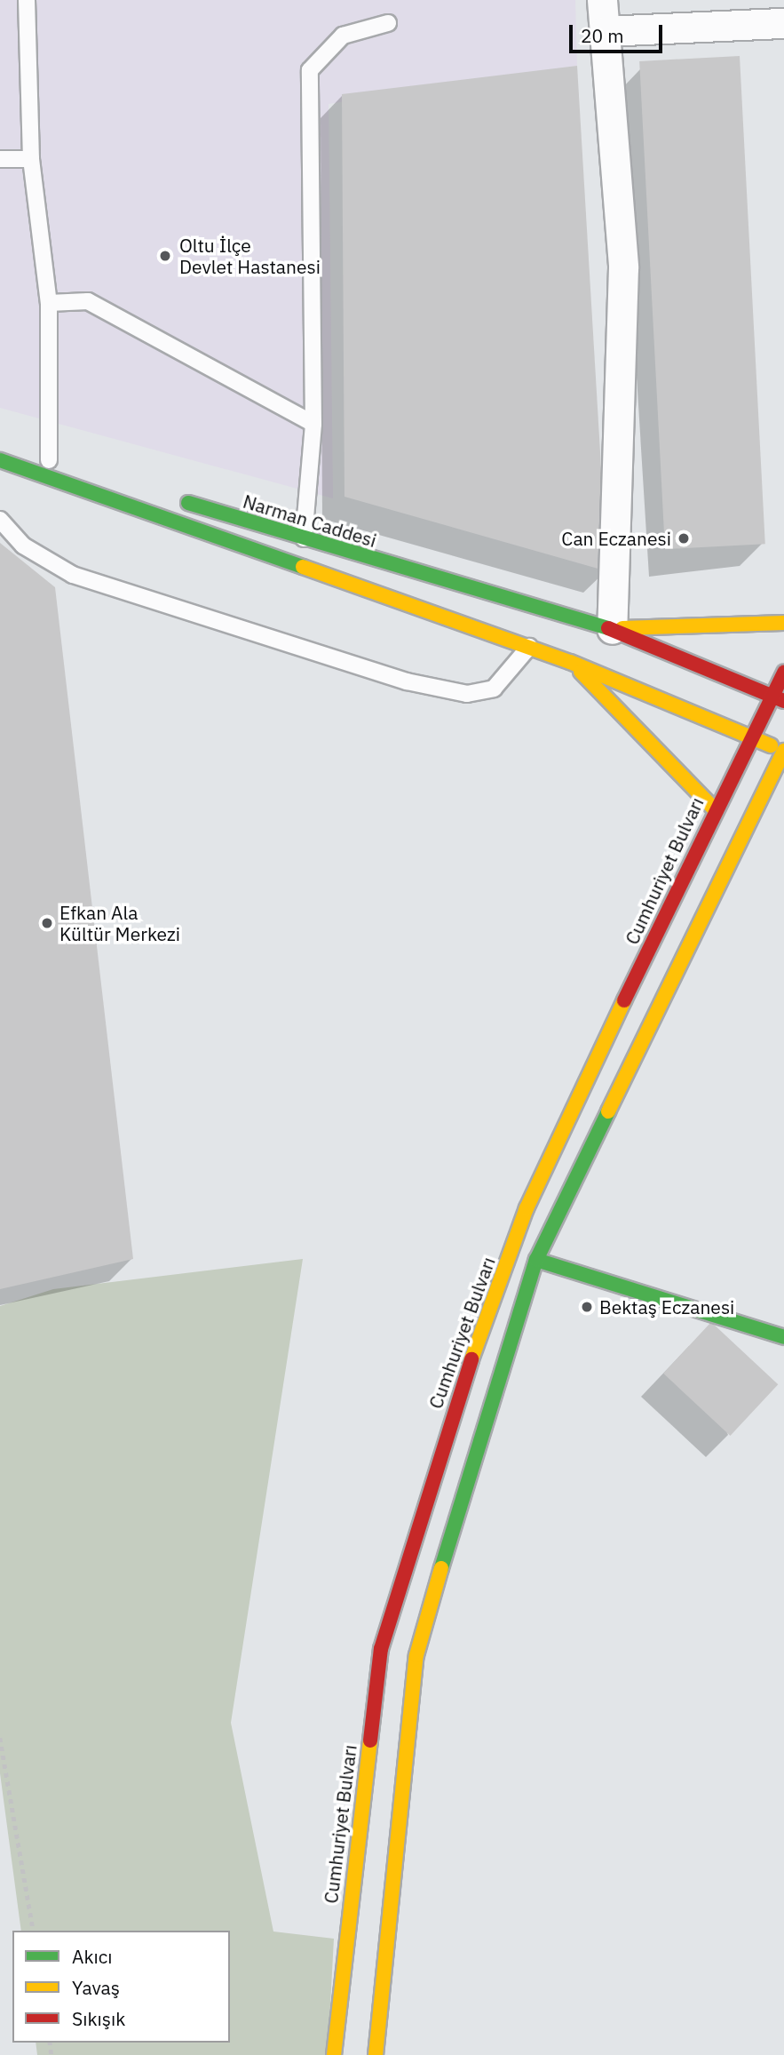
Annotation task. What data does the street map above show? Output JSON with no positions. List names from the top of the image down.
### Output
{
  "streets": {
    "main road": ["Narman Caddesi", "Cumhuriyet Bulvarı"]
  },
  "crossings": [
    ["Narman Caddesi", "Cumhuriyet Bulvarı"]
  ],
  "places": [
    "Oltu İlçe Devlet Hastanesi",
    "Can Eczanesi",
    "Efkan Ala Kültür Merkezi",
    "Bektaş Eczanesi"
  ],
  "legend": ["Akıcı", "Yavaş", "Sıkışık"],
  "scale_bar": "20 m"
}
